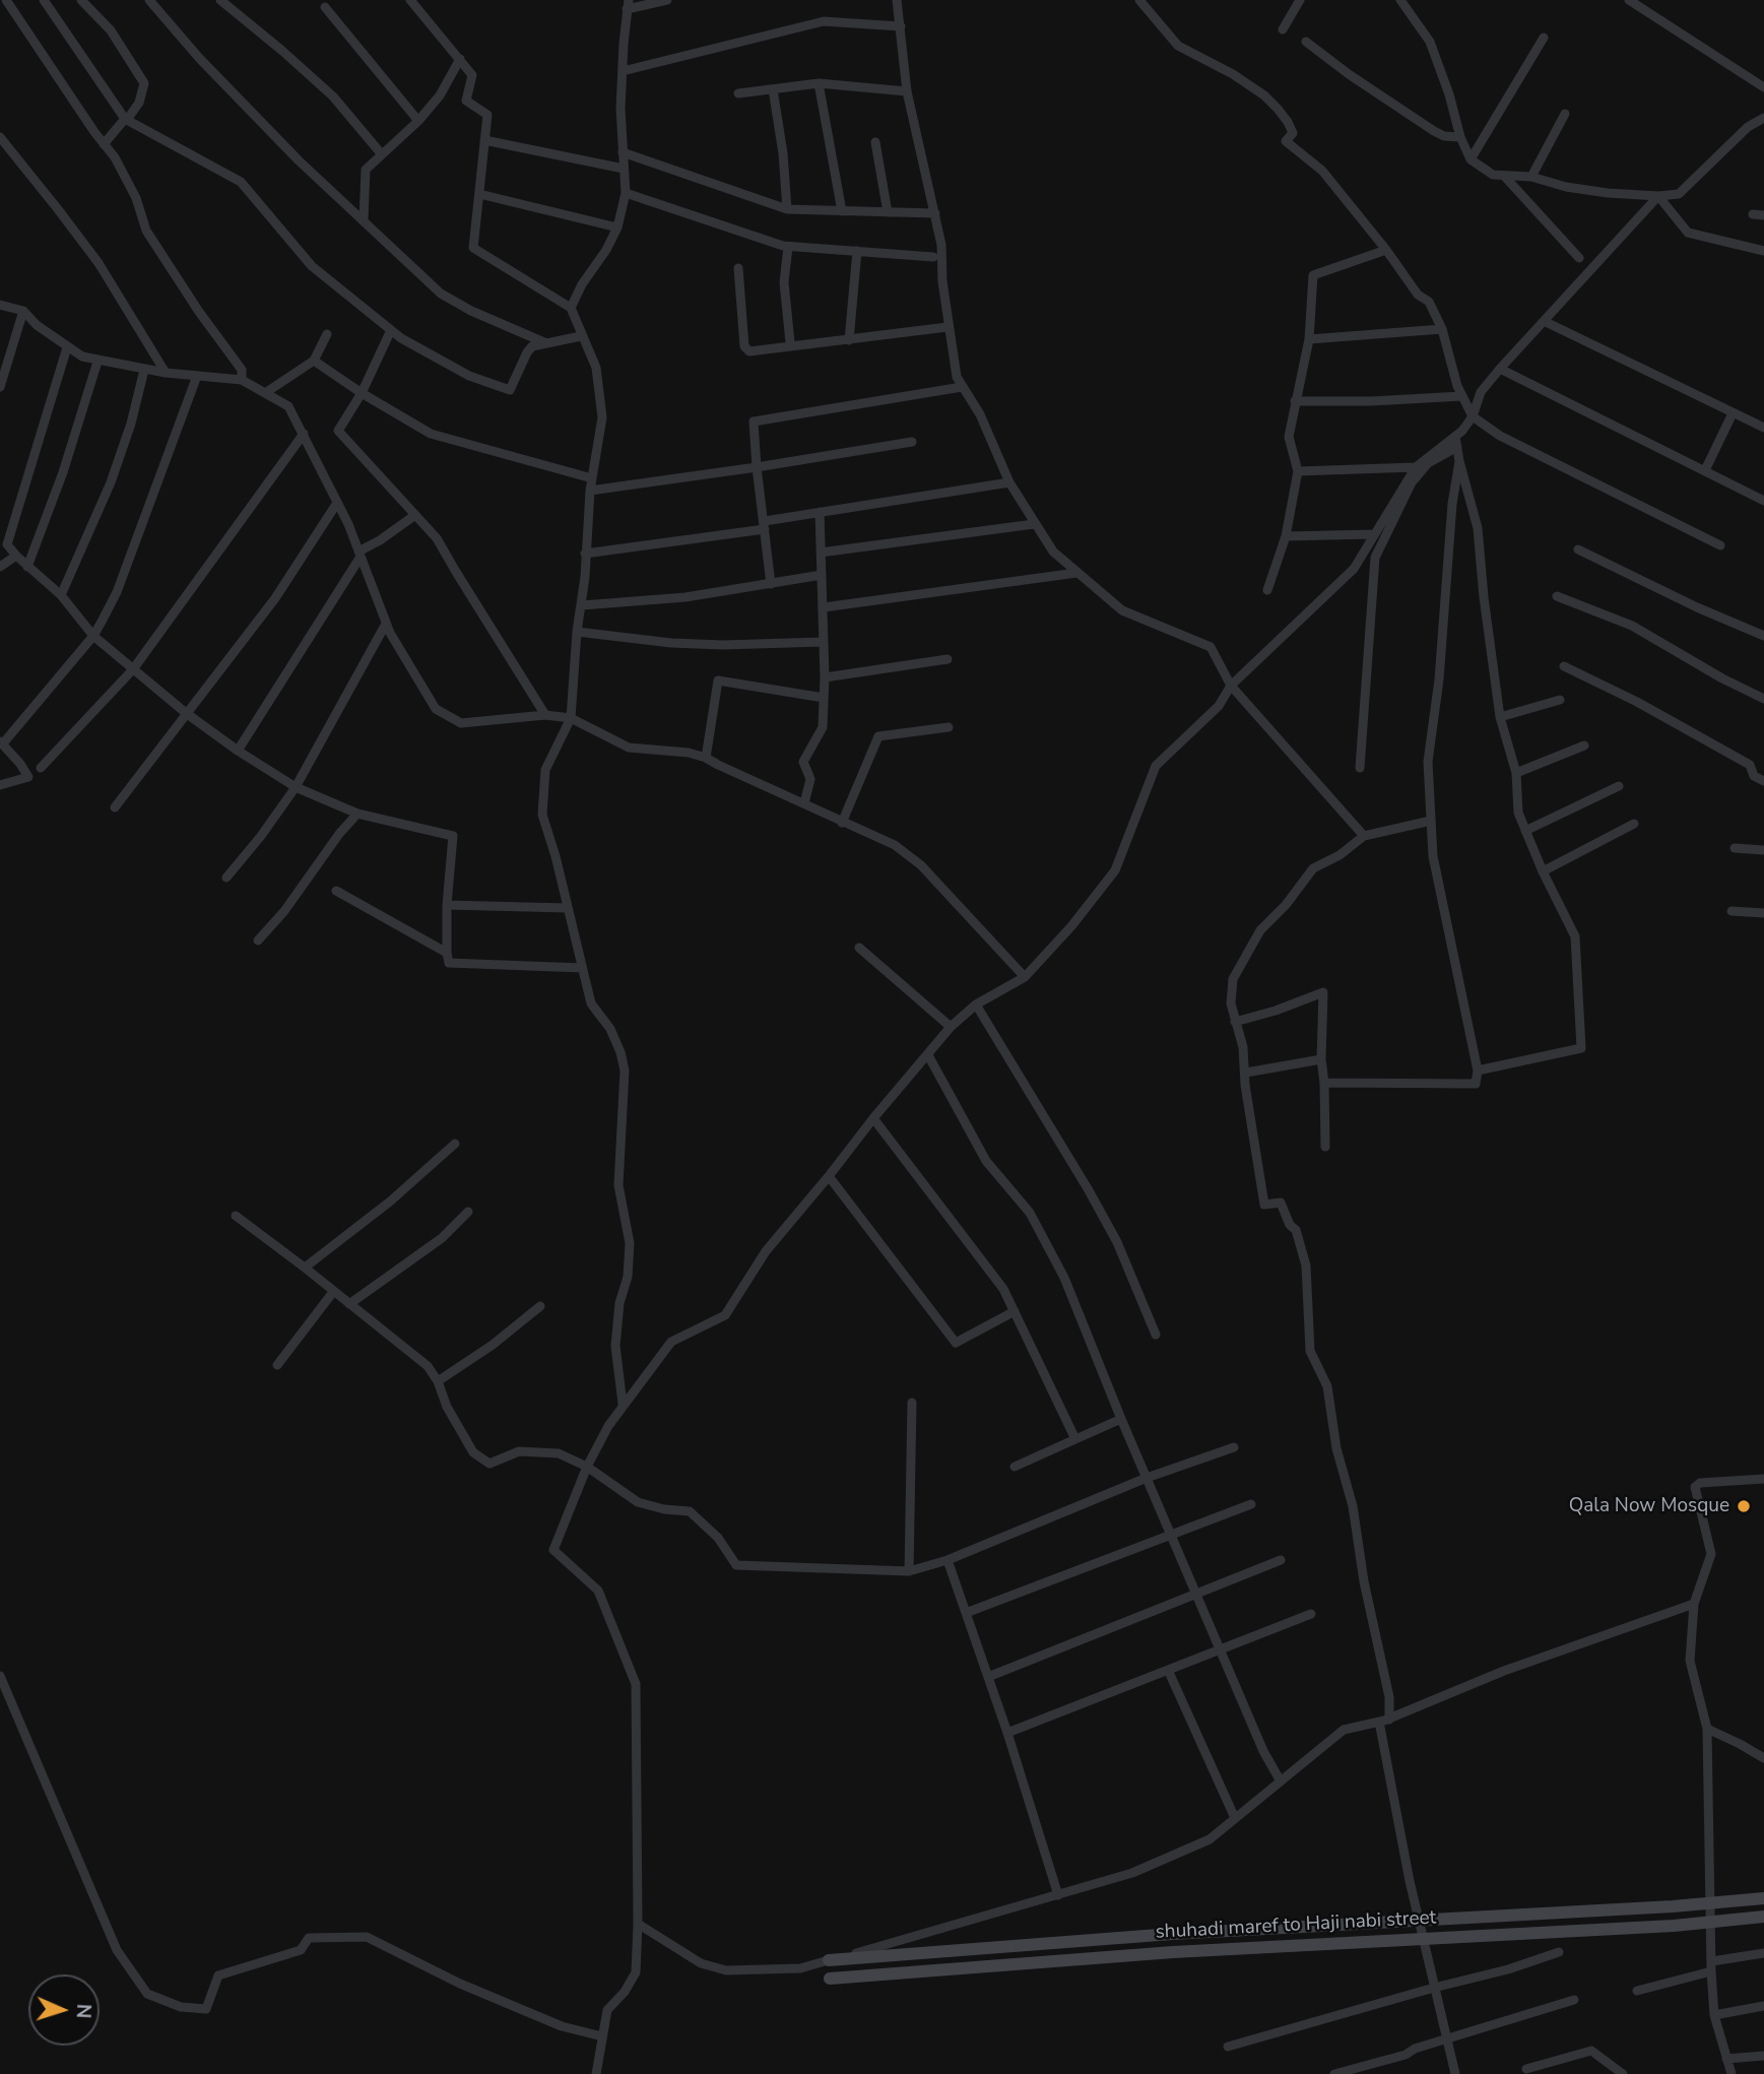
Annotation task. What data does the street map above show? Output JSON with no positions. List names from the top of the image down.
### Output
{
  "streets": {
    "main road": ["shuhadi maref to Haji nabi street"]
  },
  "places": ["Qala Now Mosque"],
  "north": "right"
}
